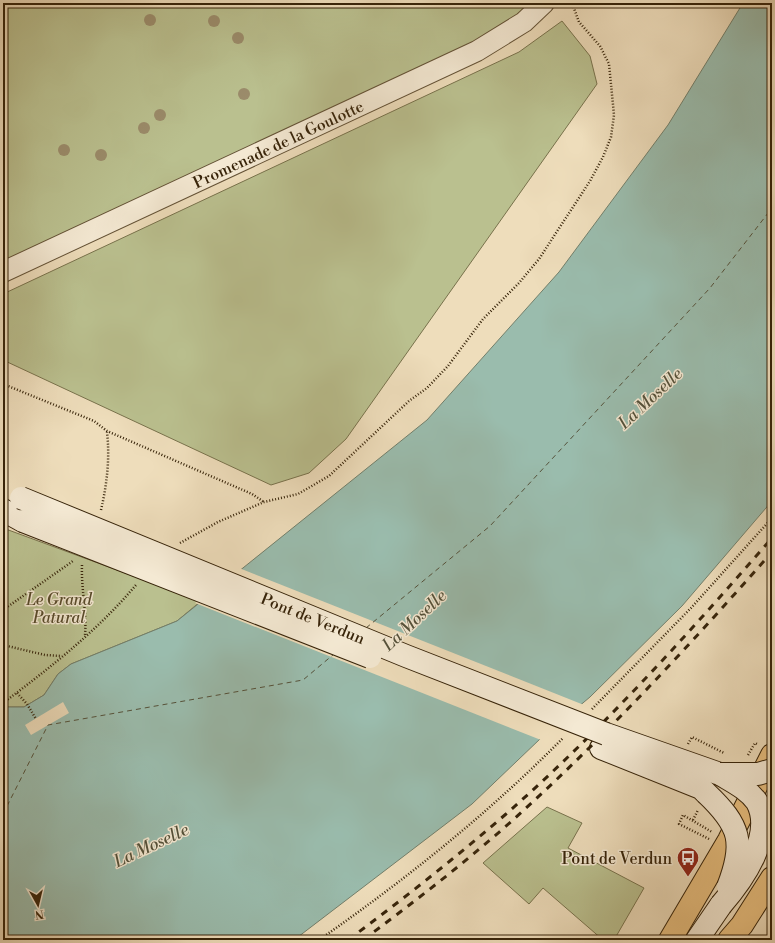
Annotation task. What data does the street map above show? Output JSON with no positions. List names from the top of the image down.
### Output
{
  "streets": {
    "main road": ["Pont de Verdun"],
    "street": ["Promenade de la Goulotte"]
  },
  "water": ["La Moselle"],
  "parks": ["Le Grand Patural"],
  "places": {
    "bus stop": ["Pont de Verdun"]
  },
  "north": "bottom"
}
